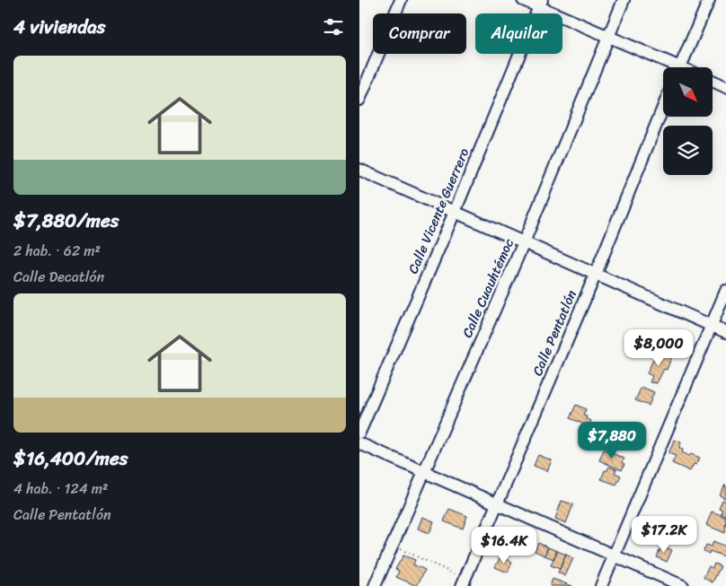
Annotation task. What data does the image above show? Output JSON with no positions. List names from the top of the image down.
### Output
{
  "streets": {
    "street": ["Calle Vicente Guerrero", "Calle Cuauhtémoc", "Calle Pentatlón"]
  },
  "north": "bottom right",
  "page": {
    "heading": "4 viviendas",
    "chip": ["Comprar", "Alquilar"],
    "list": [
      {
        "name": "$7,880/mes",
        "note": "2 hab. · 62 m² · Calle Decatlón"
      },
      {
        "name": "$16,400/mes",
        "note": "4 hab. · 124 m² · Calle Pentatlón"
      }
    ],
    "price": [
      "$8,000",
      "$7,880",
      "$17.2K",
      "$16.4K"
    ]
  }
}
